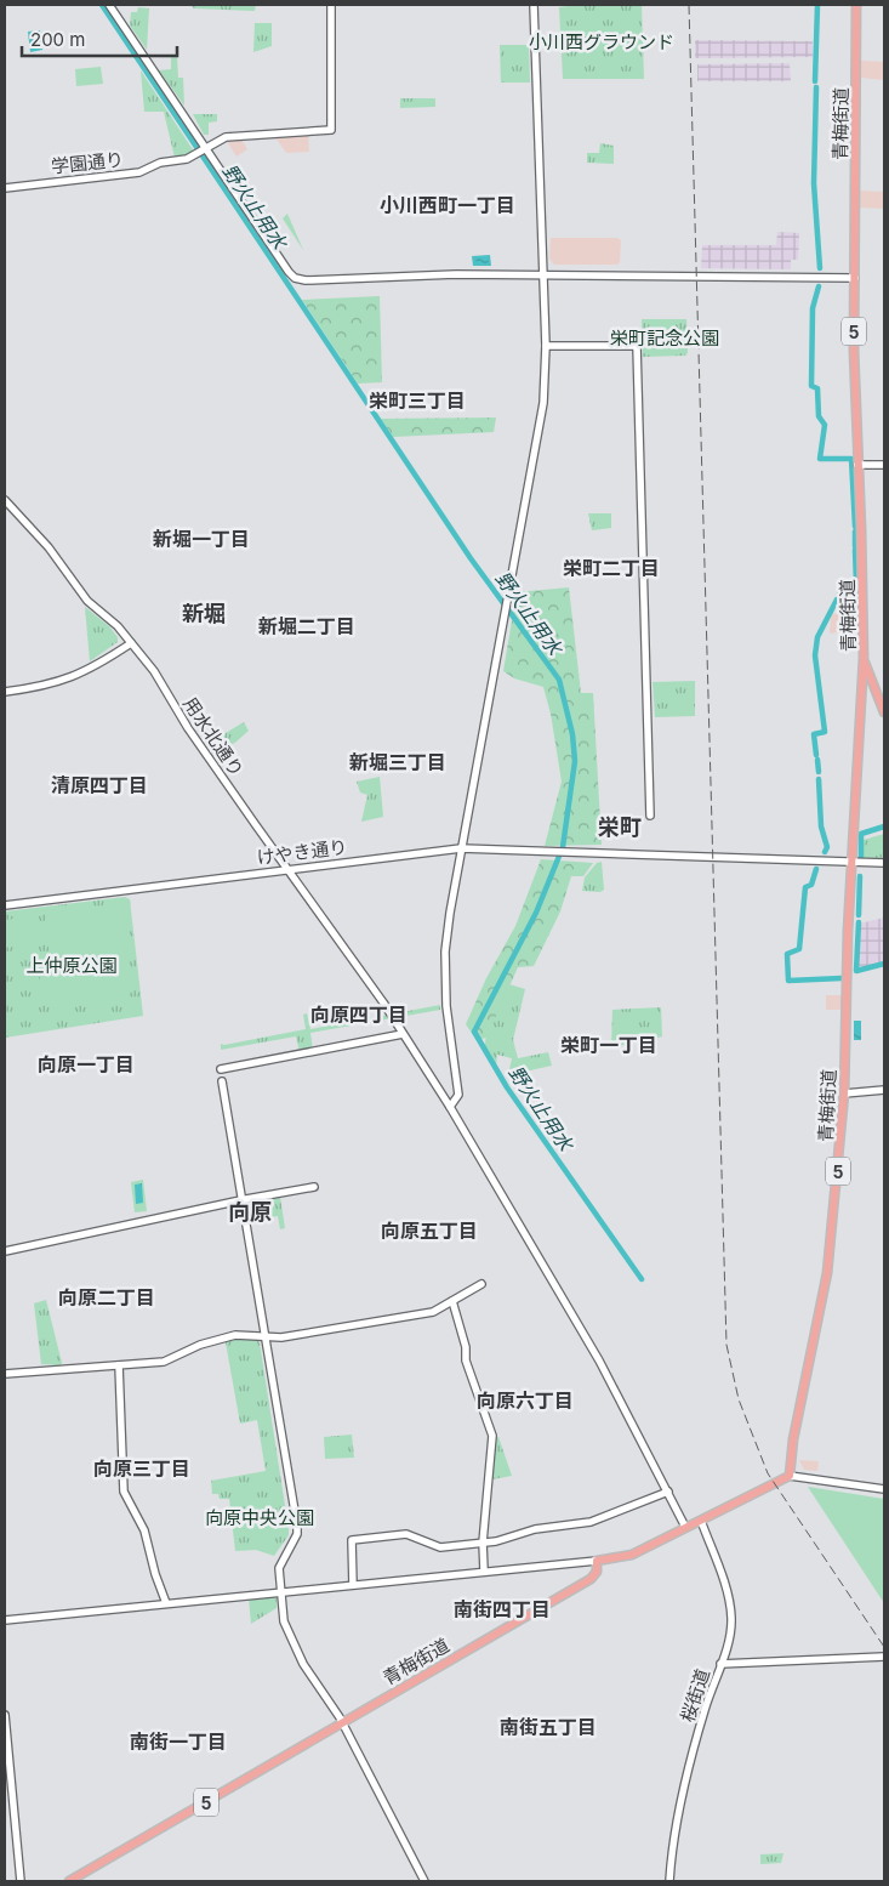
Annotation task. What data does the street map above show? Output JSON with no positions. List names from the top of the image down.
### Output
{
  "streets": {
    "main road": ["青梅街道", "5"],
    "street": [
      "学園通り",
      "用水北通り",
      "けやき通り",
      "桜街道"
    ]
  },
  "crossings": [
    ["青梅街道", "けやき通り"],
    ["用水北通り", "けやき通り"]
  ],
  "districts": [
    "小川西町一丁目",
    "栄町三丁目",
    "新堀一丁目",
    "栄町二丁目",
    "新堀",
    "新堀二丁目",
    "新堀三丁目",
    "清原四丁目",
    "栄町",
    "向原四丁目",
    "栄町一丁目",
    "向原一丁目",
    "向原",
    "向原五丁目",
    "向原二丁目",
    "向原六丁目",
    "向原三丁目",
    "南街四丁目",
    "南街五丁目",
    "南街一丁目"
  ],
  "water": ["野火止用水"],
  "parks": [
    "小川西グラウンド",
    "栄町記念公園",
    "上仲原公園",
    "向原中央公園"
  ],
  "scale_bar": "200 m"
}
